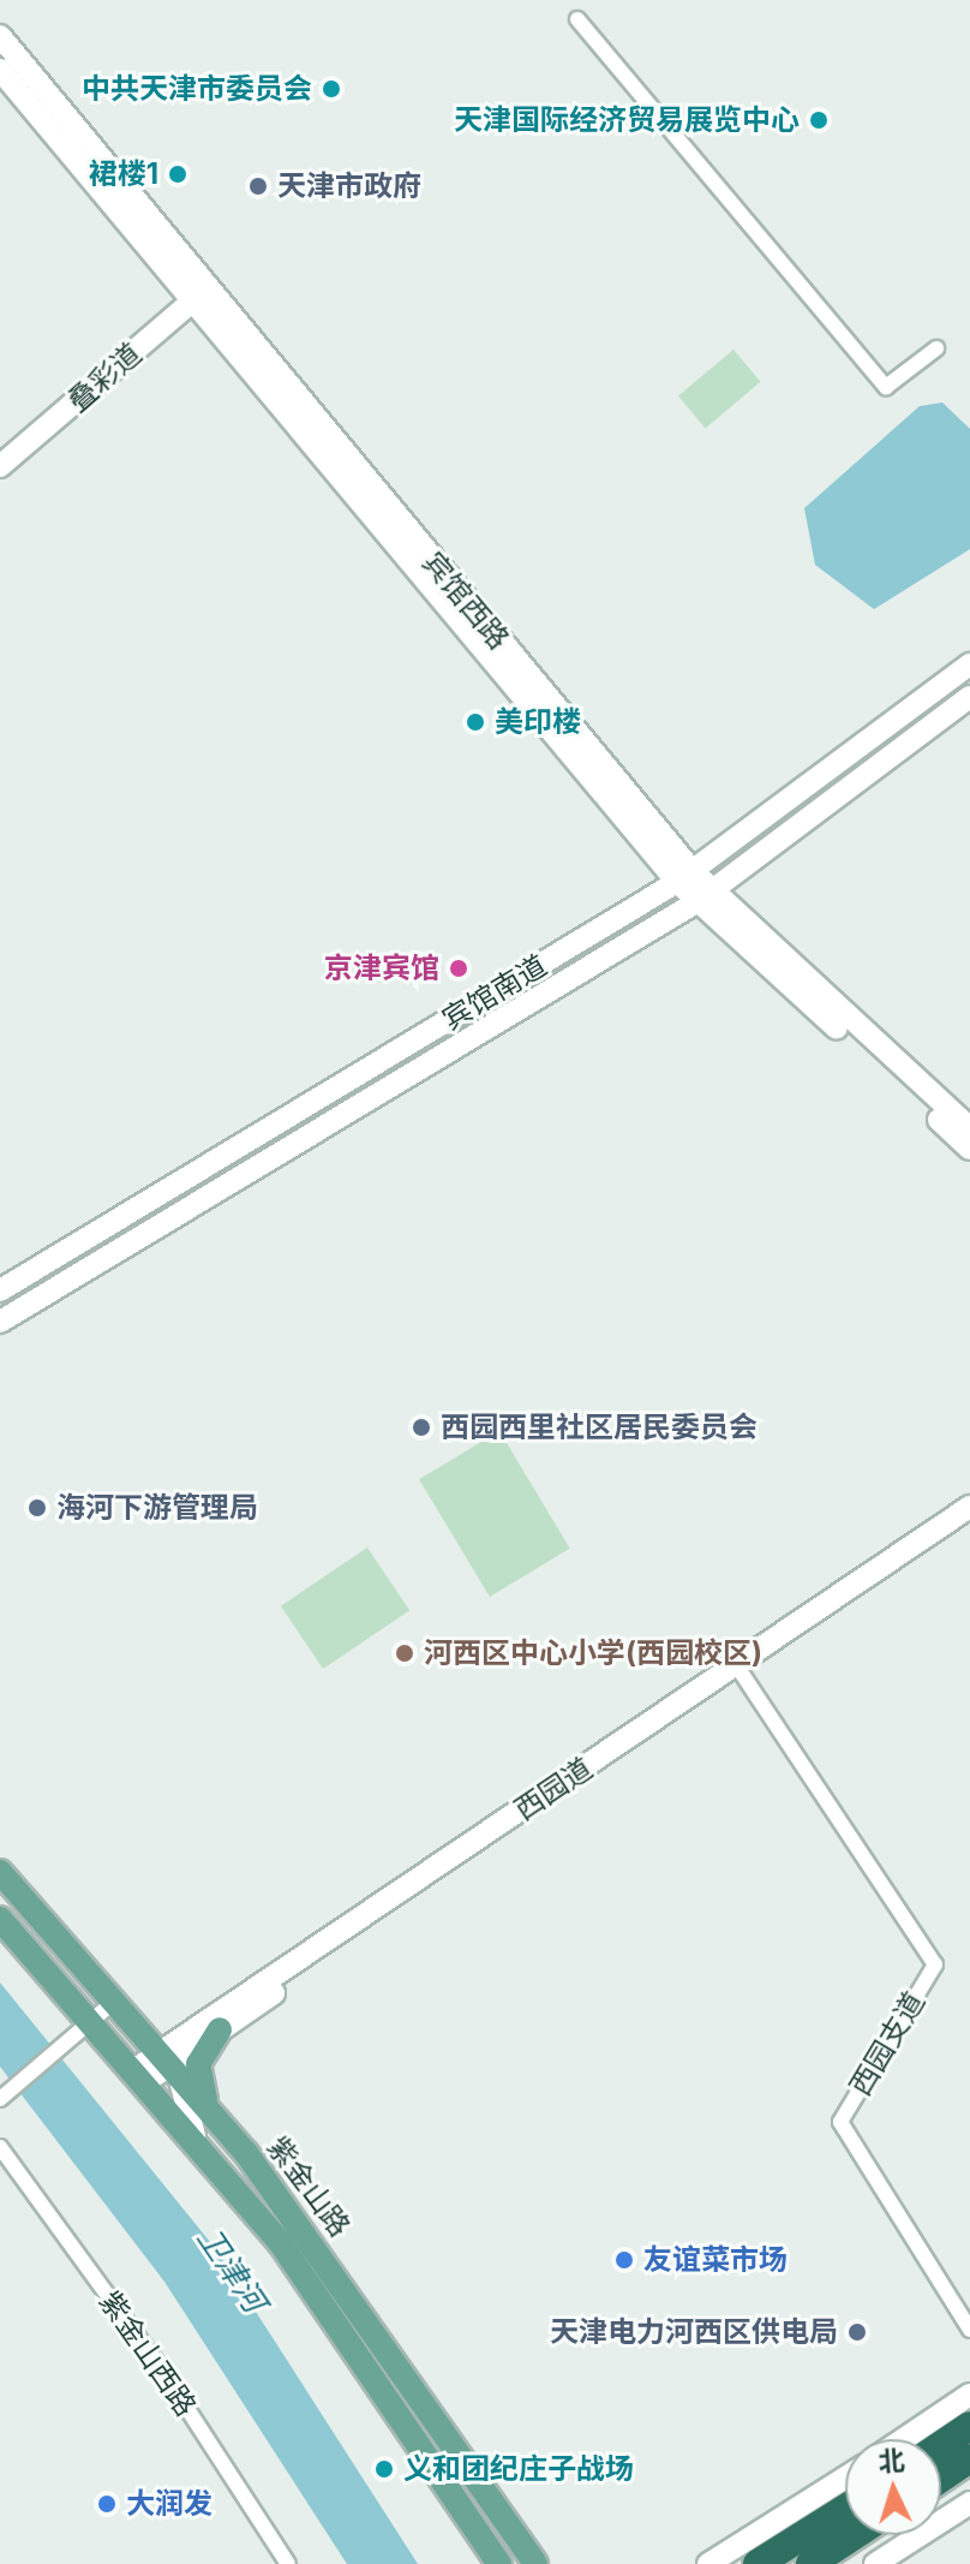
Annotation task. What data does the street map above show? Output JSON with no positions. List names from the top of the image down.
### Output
{
  "streets": {
    "main road": [
      "叠彩道",
      "宾馆西路",
      "宾馆南道",
      "西园道",
      "紫金山路"
    ],
    "street": ["西园支道", "紫金山西路"]
  },
  "crossings": [
    ["叠彩道", "宾馆西路"],
    ["宾馆西路", "宾馆南道"],
    ["西园道", "西园支道"],
    ["西园道", "紫金山路"]
  ],
  "water": ["卫津河"],
  "places": [
    "中共天津市委员会",
    "天津国际经济贸易展览中心",
    "裙楼1",
    "天津市政府",
    "美印楼",
    "京津宾馆",
    "西园西里社区居民委员会",
    "海河下游管理局",
    "河西区中心小学(西园校区)",
    "友谊菜市场",
    "天津电力河西区供电局",
    "义和团纪庄子战场",
    "大润发"
  ],
  "north": "top"
}
